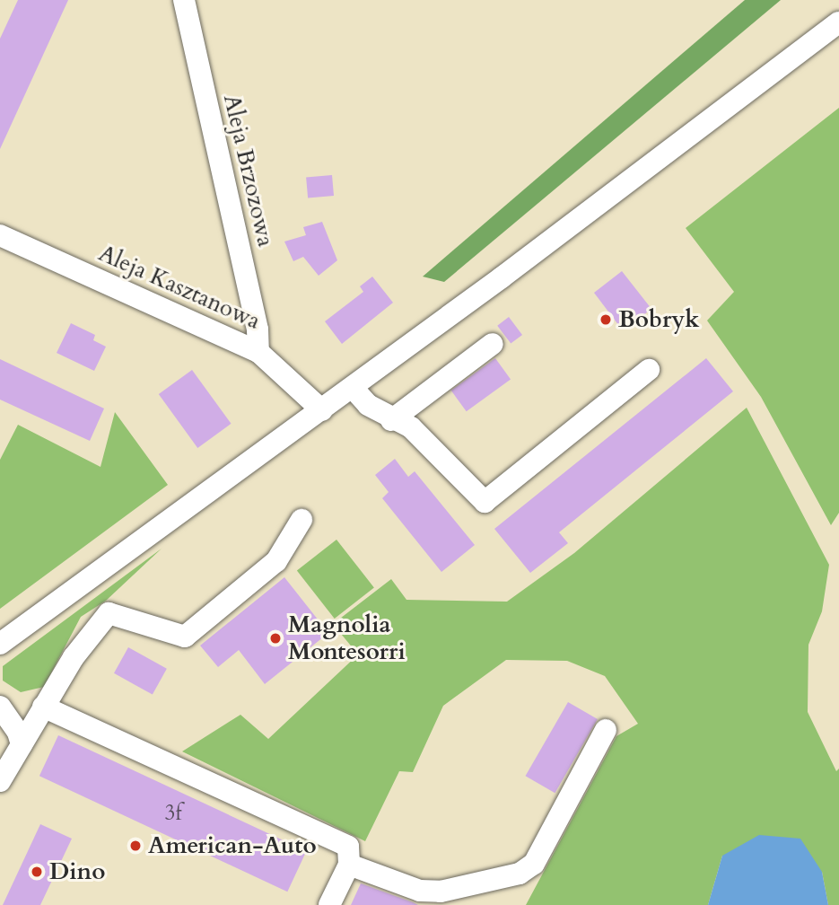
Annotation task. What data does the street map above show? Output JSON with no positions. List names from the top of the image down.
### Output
{
  "streets": {
    "street": ["Aleja Brzozowa", "Aleja Kasztanowa"]
  },
  "crossings": [
    ["Aleja Brzozowa", "Aleja Kasztanowa"]
  ],
  "places": [
    "Bobryk",
    "Magnolia Montesorri",
    "American-Auto",
    "Dino"
  ],
  "house_numbers": ["3f"]
}
